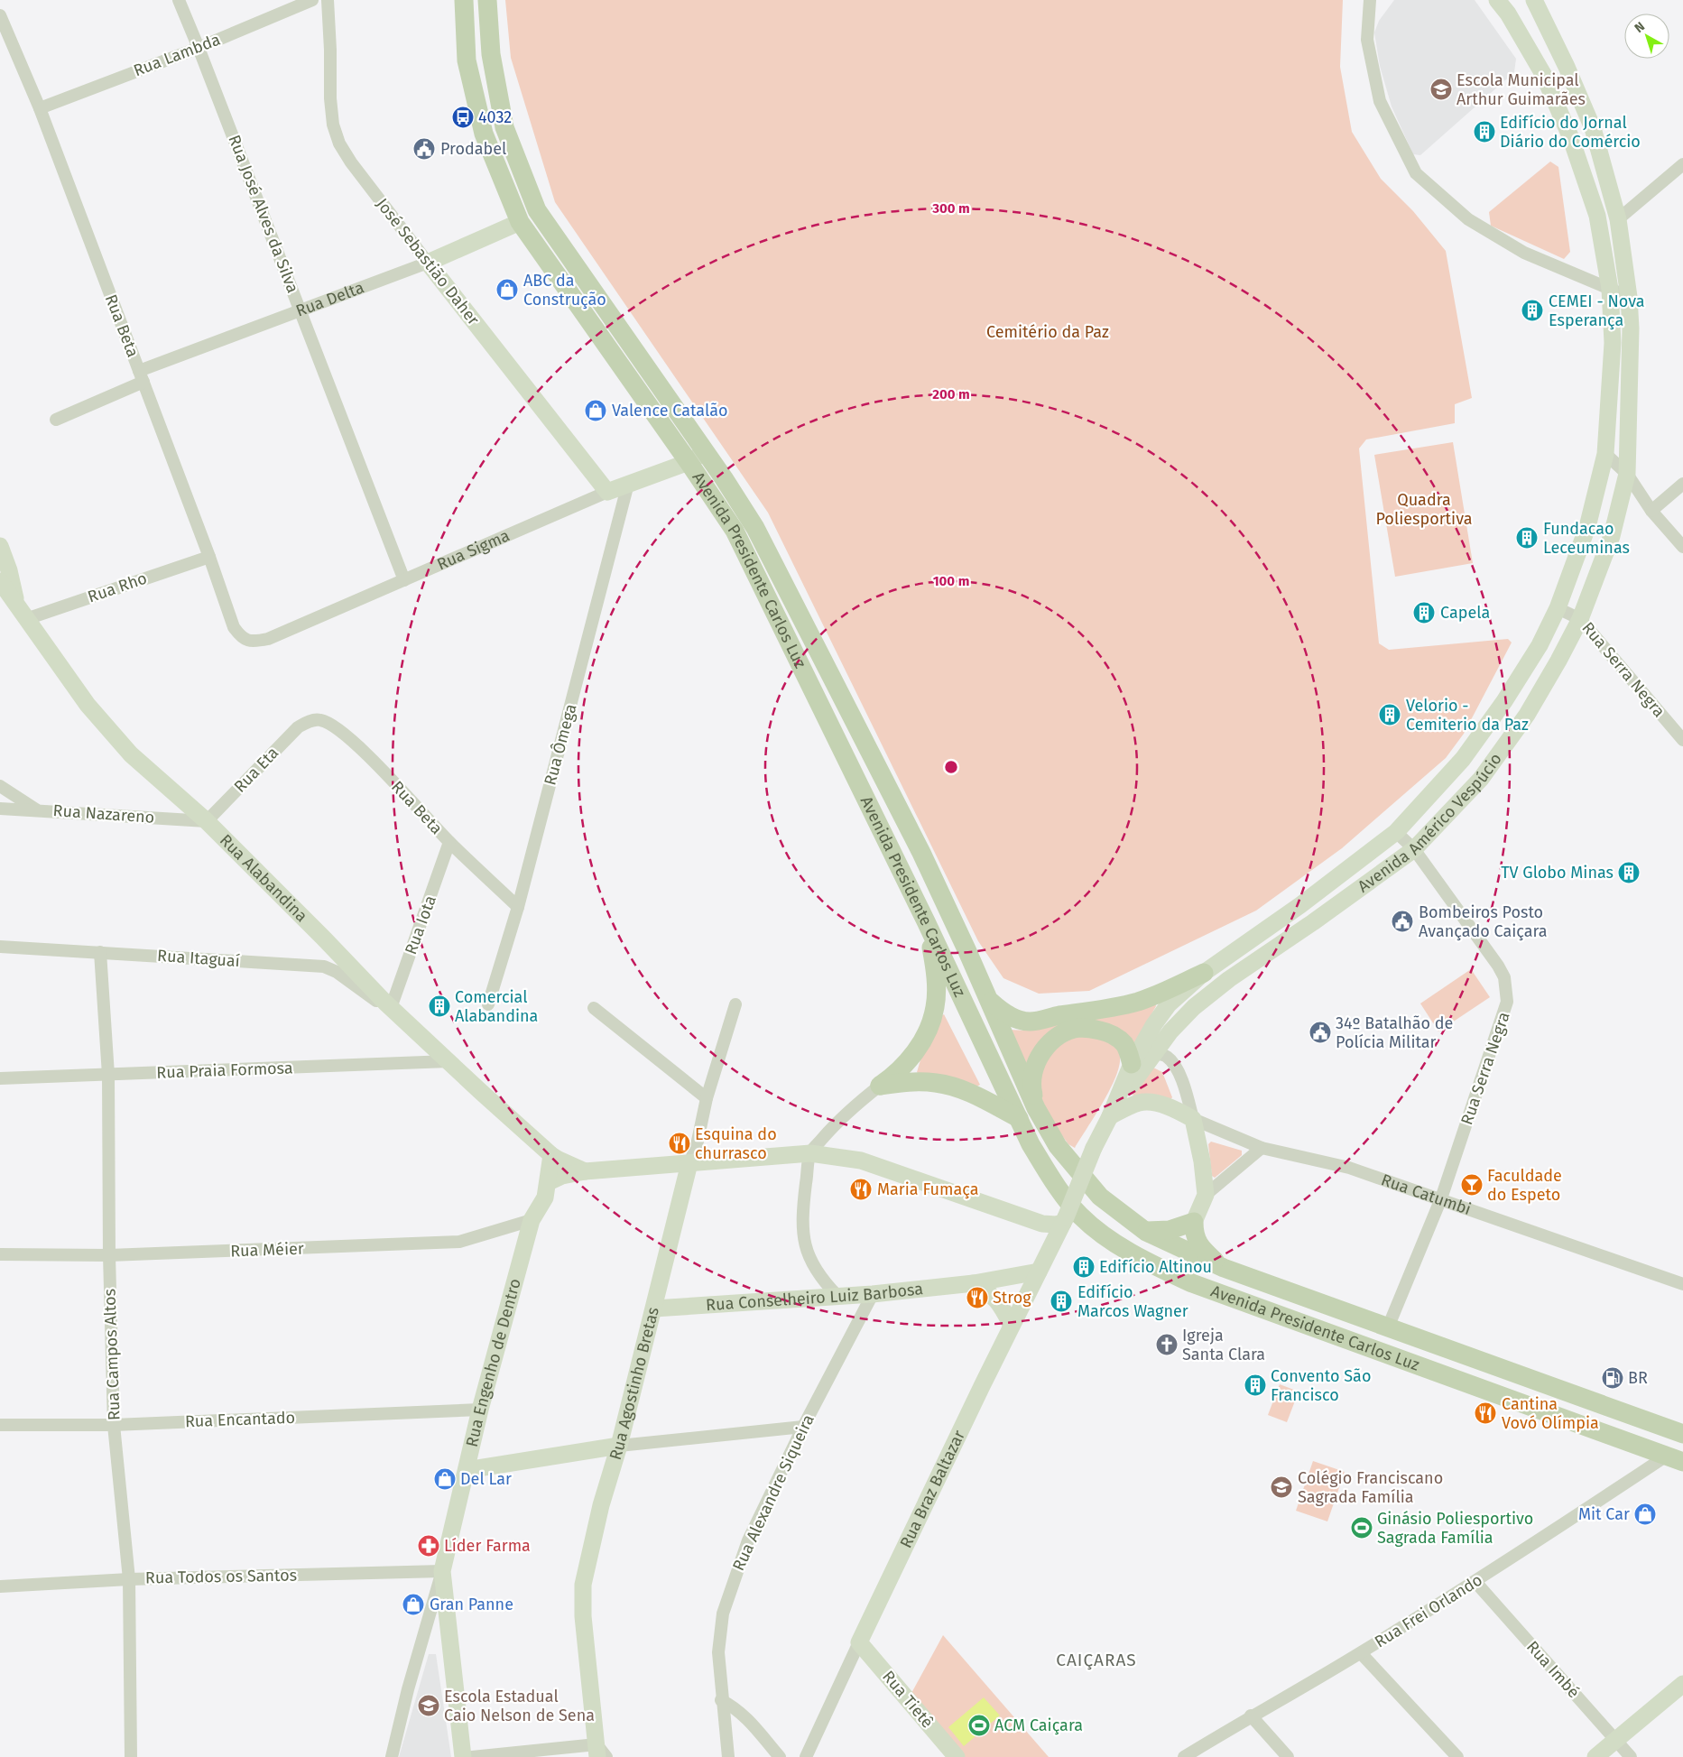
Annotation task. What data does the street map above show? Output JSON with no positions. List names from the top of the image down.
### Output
{
  "streets": {
    "main road": ["Avenida Presidente Carlos Luz"],
    "street": [
      "Rua Lambda",
      "Rua José Alves da Silva",
      "José Sebastião Daher",
      "Rua Delta",
      "Rua Beta",
      "Rua Sigma",
      "Rua Rho",
      "Rua Serra Negra",
      "Rua Ômega",
      "Rua Eta",
      "Rua Nazareno",
      "Avenida Américo Vespúcio",
      "Rua Alabandina",
      "Rua Iota",
      "Rua Itaguaí",
      "Rua Praia Formosa",
      "Rua Catumbi",
      "Rua Méier",
      "Rua Conselheiro Luiz Barbosa",
      "Rua Campos Altos",
      "Rua Engenho de Dentro",
      "Rua Agostinho Bretas",
      "Rua Encantado",
      "Rua Braz Baltazar",
      "Rua Alexandre Siqueira",
      "Rua Todos os Santos",
      "Rua Frei Orlando",
      "Rua Imbé",
      "Rua Tietê"
    ]
  },
  "crossings": [
    ["Rua Lambda", "Rua José Alves da Silva"],
    ["Rua Lambda", "Rua Beta"],
    ["Rua José Alves da Silva", "Rua Delta"],
    ["Rua José Alves da Silva", "Rua Sigma"],
    ["José Sebastião Daher", "Rua Delta"],
    ["José Sebastião Daher", "Rua Sigma"],
    ["Rua Delta", "Rua Beta"],
    ["Rua Delta", "Avenida Presidente Carlos Luz"],
    ["Rua Beta", "Rua Sigma"],
    ["Rua Beta", "Rua Rho"],
    ["Rua Beta", "Rua Ômega"],
    ["Rua Beta", "Rua Eta"],
    ["Rua Beta", "Rua Iota"],
    ["Rua Sigma", "Avenida Presidente Carlos Luz"],
    ["Rua Sigma", "Rua Ômega"],
    ["Avenida Presidente Carlos Luz", "Rua Serra Negra"],
    ["Avenida Presidente Carlos Luz", "Rua Frei Orlando"],
    ["Rua Rho", "Rua Alabandina"],
    ["Rua Serra Negra", "Avenida Américo Vespúcio"],
    ["Rua Serra Negra", "Rua Catumbi"],
    ["Rua Eta", "Rua Nazareno"],
    ["Rua Eta", "Rua Alabandina"],
    ["Rua Nazareno", "Rua Alabandina"],
    ["Avenida Américo Vespúcio", "Rua Catumbi"],
    ["Avenida Américo Vespúcio", "Rua Braz Baltazar"],
    ["Rua Alabandina", "Rua Iota"],
    ["Rua Alabandina", "Rua Itaguaí"],
    ["Rua Alabandina", "Rua Praia Formosa"],
    ["Rua Alabandina", "Rua Engenho de Dentro"],
    ["Rua Iota", "Rua Itaguaí"],
    ["Rua Itaguaí", "Rua Campos Altos"],
    ["Rua Praia Formosa", "Rua Campos Altos"],
    ["Rua Méier", "Rua Campos Altos"],
    ["Rua Méier", "Rua Engenho de Dentro"],
    ["Rua Conselheiro Luiz Barbosa", "Rua Agostinho Bretas"],
    ["Rua Conselheiro Luiz Barbosa", "Rua Braz Baltazar"],
    ["Rua Conselheiro Luiz Barbosa", "Rua Alexandre Siqueira"],
    ["Rua Campos Altos", "Rua Encantado"],
    ["Rua Campos Altos", "Rua Todos os Santos"],
    ["Rua Engenho de Dentro", "Rua Encantado"],
    ["Rua Engenho de Dentro", "Rua Todos os Santos"],
    ["Rua Braz Baltazar", "Rua Tietê"],
    ["Rua Frei Orlando", "Rua Imbé"]
  ],
  "districts": ["CAIÇARAS"],
  "parks": ["Cemitério da Paz", "Quadra Poliesportiva"],
  "places": {
    "school or university": ["Escola Municipal Arthur Guimarães", "Colégio Franciscano Sagrada Família", "Escola Estadual Caio Nelson de Sena"],
    "bus stop": ["4032"],
    "building": [
      "Edifício do Jornal Diário do Comércio",
      "CEMEI - Nova Esperança",
      "Fundacao Leceuminas",
      "Capela",
      "Velorio - Cemiterio da Paz",
      "TV Globo Minas",
      "Comercial Alabandina",
      "Edifício Altinou",
      "Edifício Marcos Wagner",
      "Convento São Francisco"
    ],
    "public building": ["Prodabel", "Bombeiros Posto Avançado Caiçara", "34º Batalhão de Polícia Militar"],
    "shop": [
      "ABC da Construção",
      "Valence Catalão",
      "Del Lar",
      "Mit Car",
      "Gran Panne"
    ],
    "restaurant": [
      "Esquina do churrasco",
      "Maria Fumaça",
      "Strog",
      "Cantina Vovó Olímpia"
    ],
    "bar": ["Faculdade do Espeto"],
    "church": ["Igreja Santa Clara"],
    "fuel station": ["BR"],
    "sports": ["Ginásio Poliesportivo Sagrada Família", "ACM Caiçara"],
    "pharmacy": ["Líder Farma"]
  },
  "north": "top left",
  "rings": ["300 m", "200 m", "100 m"]
}
